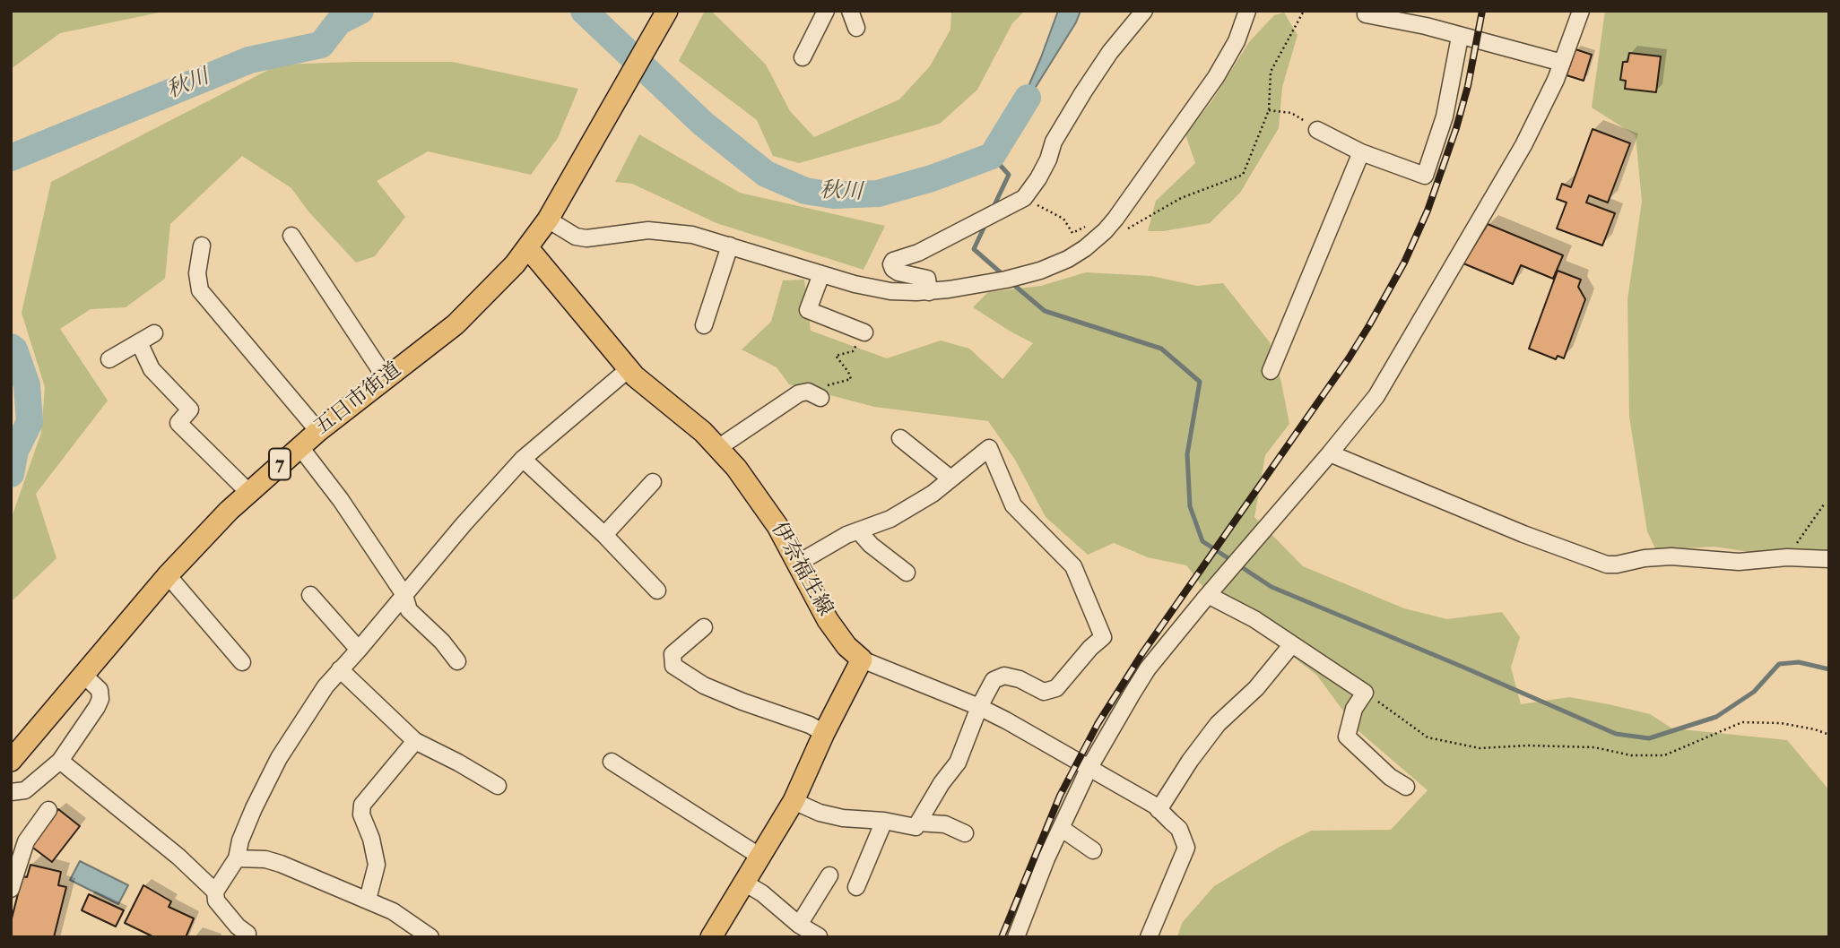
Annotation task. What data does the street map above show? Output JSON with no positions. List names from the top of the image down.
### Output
{
  "streets": {
    "main road": ["五日市街道", "7", "伊奈福生線"]
  },
  "crossings": [
    ["五日市街道", "伊奈福生線"]
  ],
  "water": ["秋川"]
}
